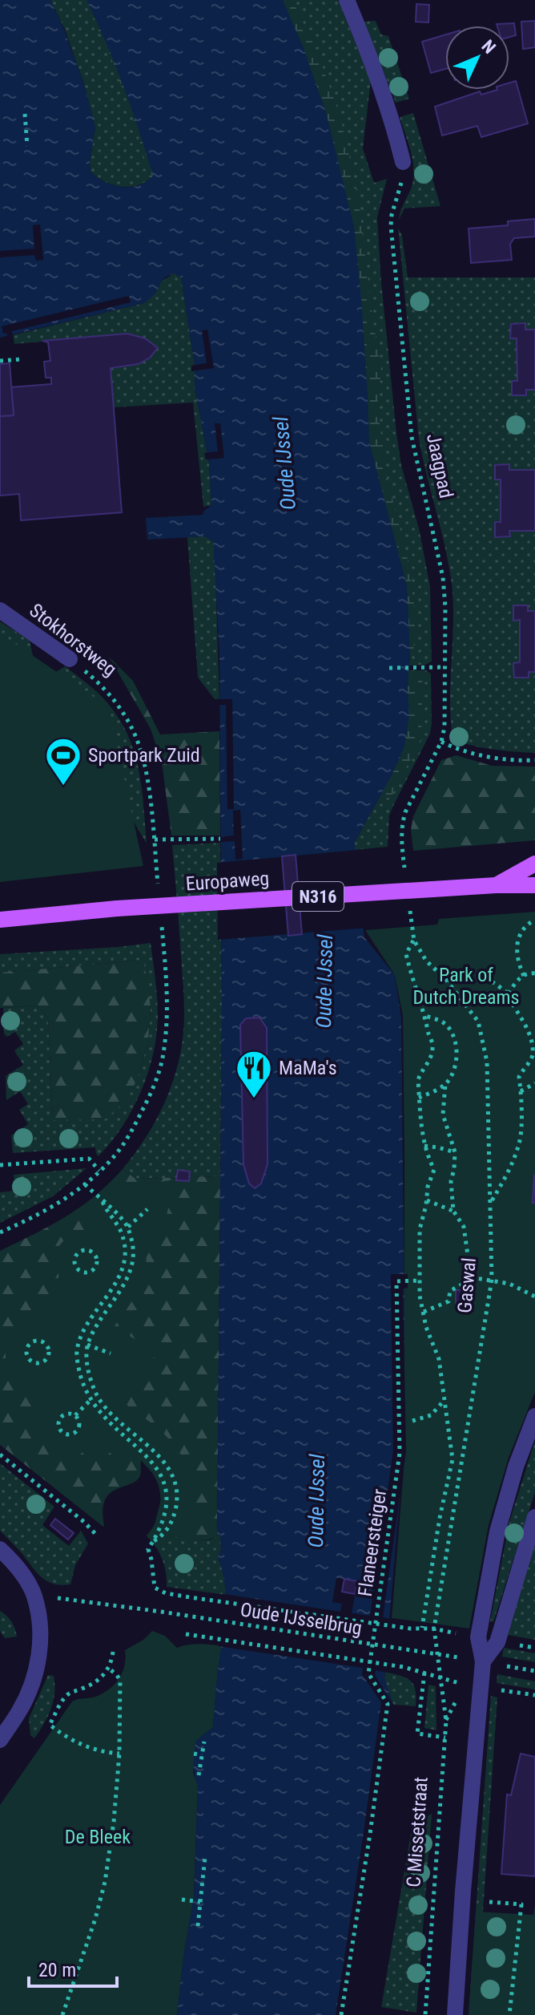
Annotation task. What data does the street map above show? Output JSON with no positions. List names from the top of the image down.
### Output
{
  "streets": {
    "main road": ["Europaweg", "N316"],
    "street": ["Stokhorstweg"],
    "path": [
      "Jaagpad",
      "Gaswal",
      "Flaneersteiger",
      "Oude IJsselbrug",
      "C Missetstraat"
    ]
  },
  "crossings": [
    ["Gaswal", "Oude IJsselbrug"],
    ["Gaswal", "C Missetstraat"],
    ["Oude IJsselbrug", "C Missetstraat"]
  ],
  "water": ["Oude IJssel"],
  "parks": ["Park of Dutch Dreams", "De Bleek"],
  "places": {
    "sports": ["Sportpark Zuid"],
    "restaurant": ["MaMa's"]
  },
  "scale_bar": "20 m",
  "north": "top right"
}
